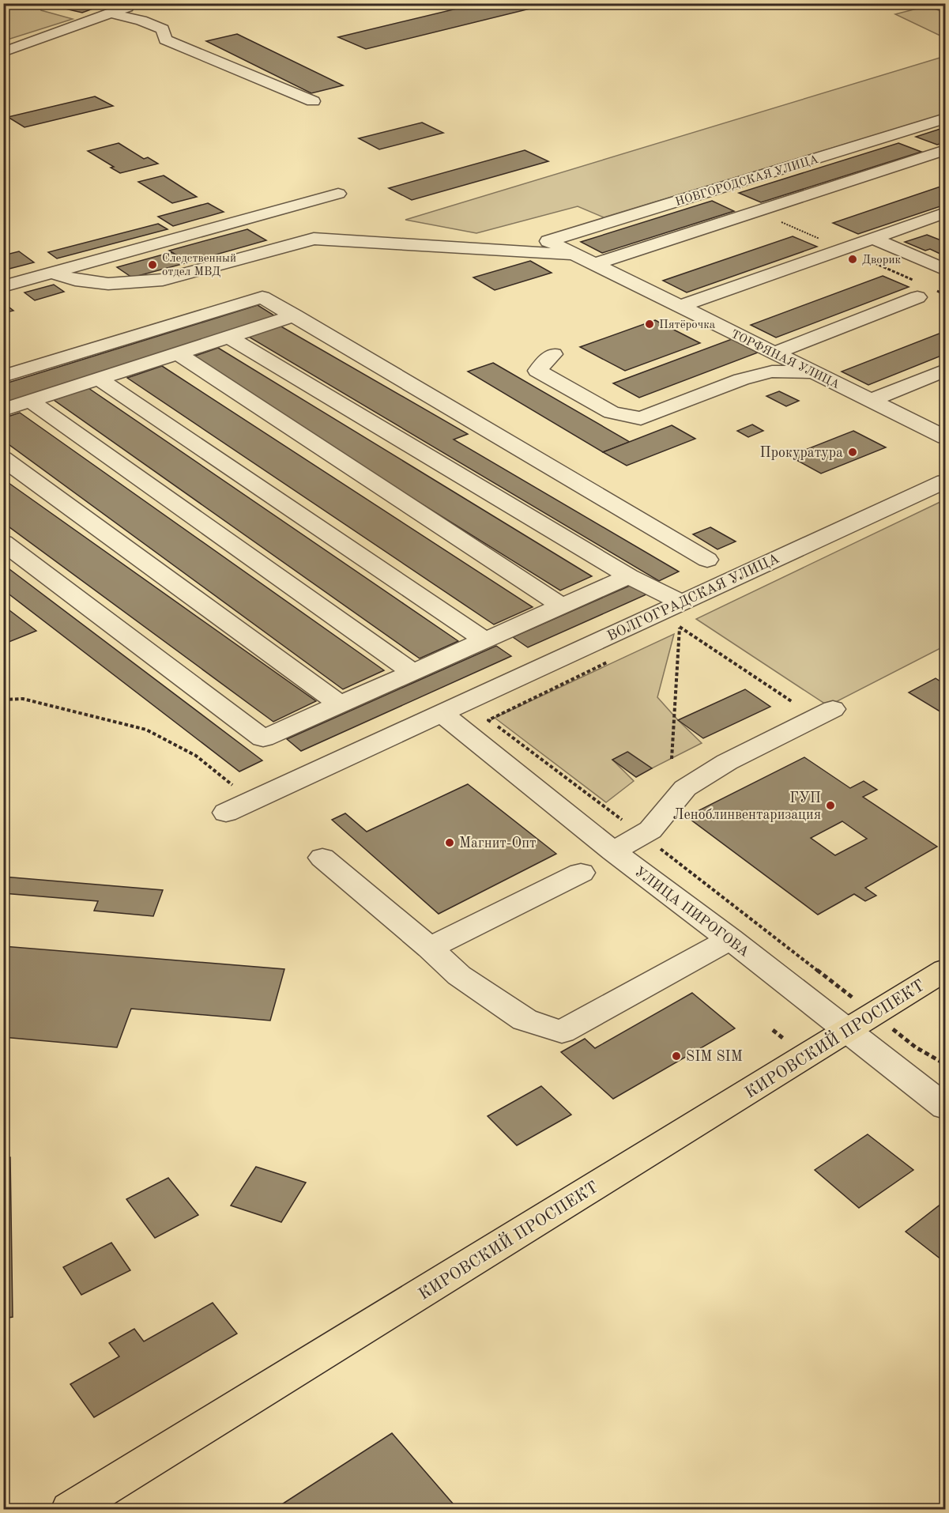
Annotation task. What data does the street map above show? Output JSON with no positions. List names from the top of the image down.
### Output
{
  "streets": {
    "main road": ["КИРОВСКИЙ ПРОСПЕКТ"],
    "street": [
      "НОВГОРОДСКАЯ УЛИЦА",
      "ТОРФЯНАЯ УЛИЦА",
      "ВОЛГОГРАДСКАЯ УЛИЦА",
      "УЛИЦА ПИРОГОВА"
    ]
  },
  "crossings": [
    ["НОВГОРОДСКАЯ УЛИЦА", "ТОРФЯНАЯ УЛИЦА"],
    ["ВОЛГОГРАДСКАЯ УЛИЦА", "УЛИЦА ПИРОГОВА"],
    ["УЛИЦА ПИРОГОВА", "КИРОВСКИЙ ПРОСПЕКТ"]
  ],
  "places": [
    "Дворик",
    "Следственный отдел МВД",
    "Пятёрочка",
    "Прокуратура",
    "ГУП Леноблинвентаризация",
    "Магнит-Опт",
    "SIM SIM"
  ]
}
